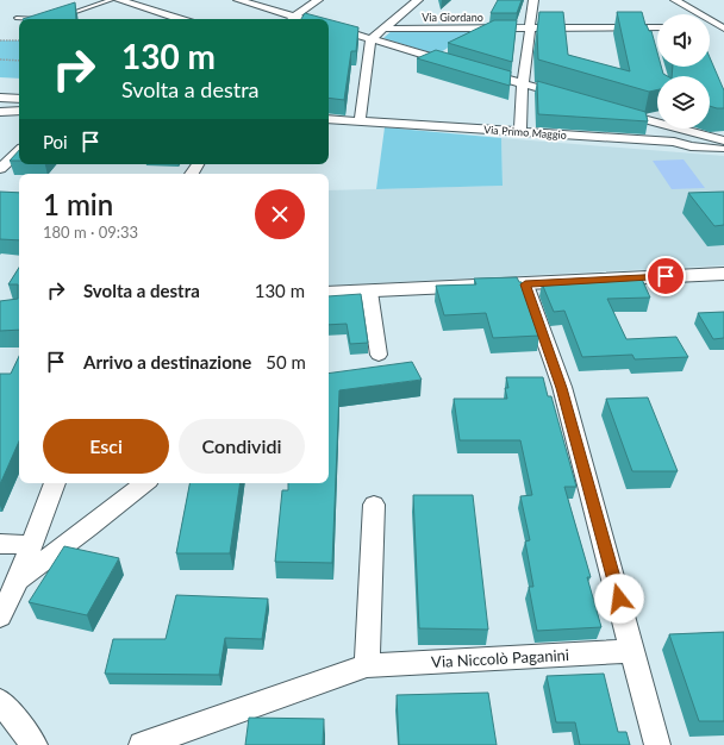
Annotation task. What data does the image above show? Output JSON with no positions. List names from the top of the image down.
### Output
{
  "streets": {
    "street": ["Via Giordano", "Via Primo Maggio", "Via Niccolò Paganini"]
  },
  "page": {
    "turn": ["130 m", "Svolta a destra"],
    "then": "Poi",
    "heading": ["1 min", "180 m · 09:33"],
    "list": [
      {
        "name": "Svolta a destra",
        "value": "130 m"
      },
      {
        "name": "Arrivo a destinazione",
        "value": "50 m"
      }
    ],
    "buttons": ["Esci", "Condividi"]
  }
}
